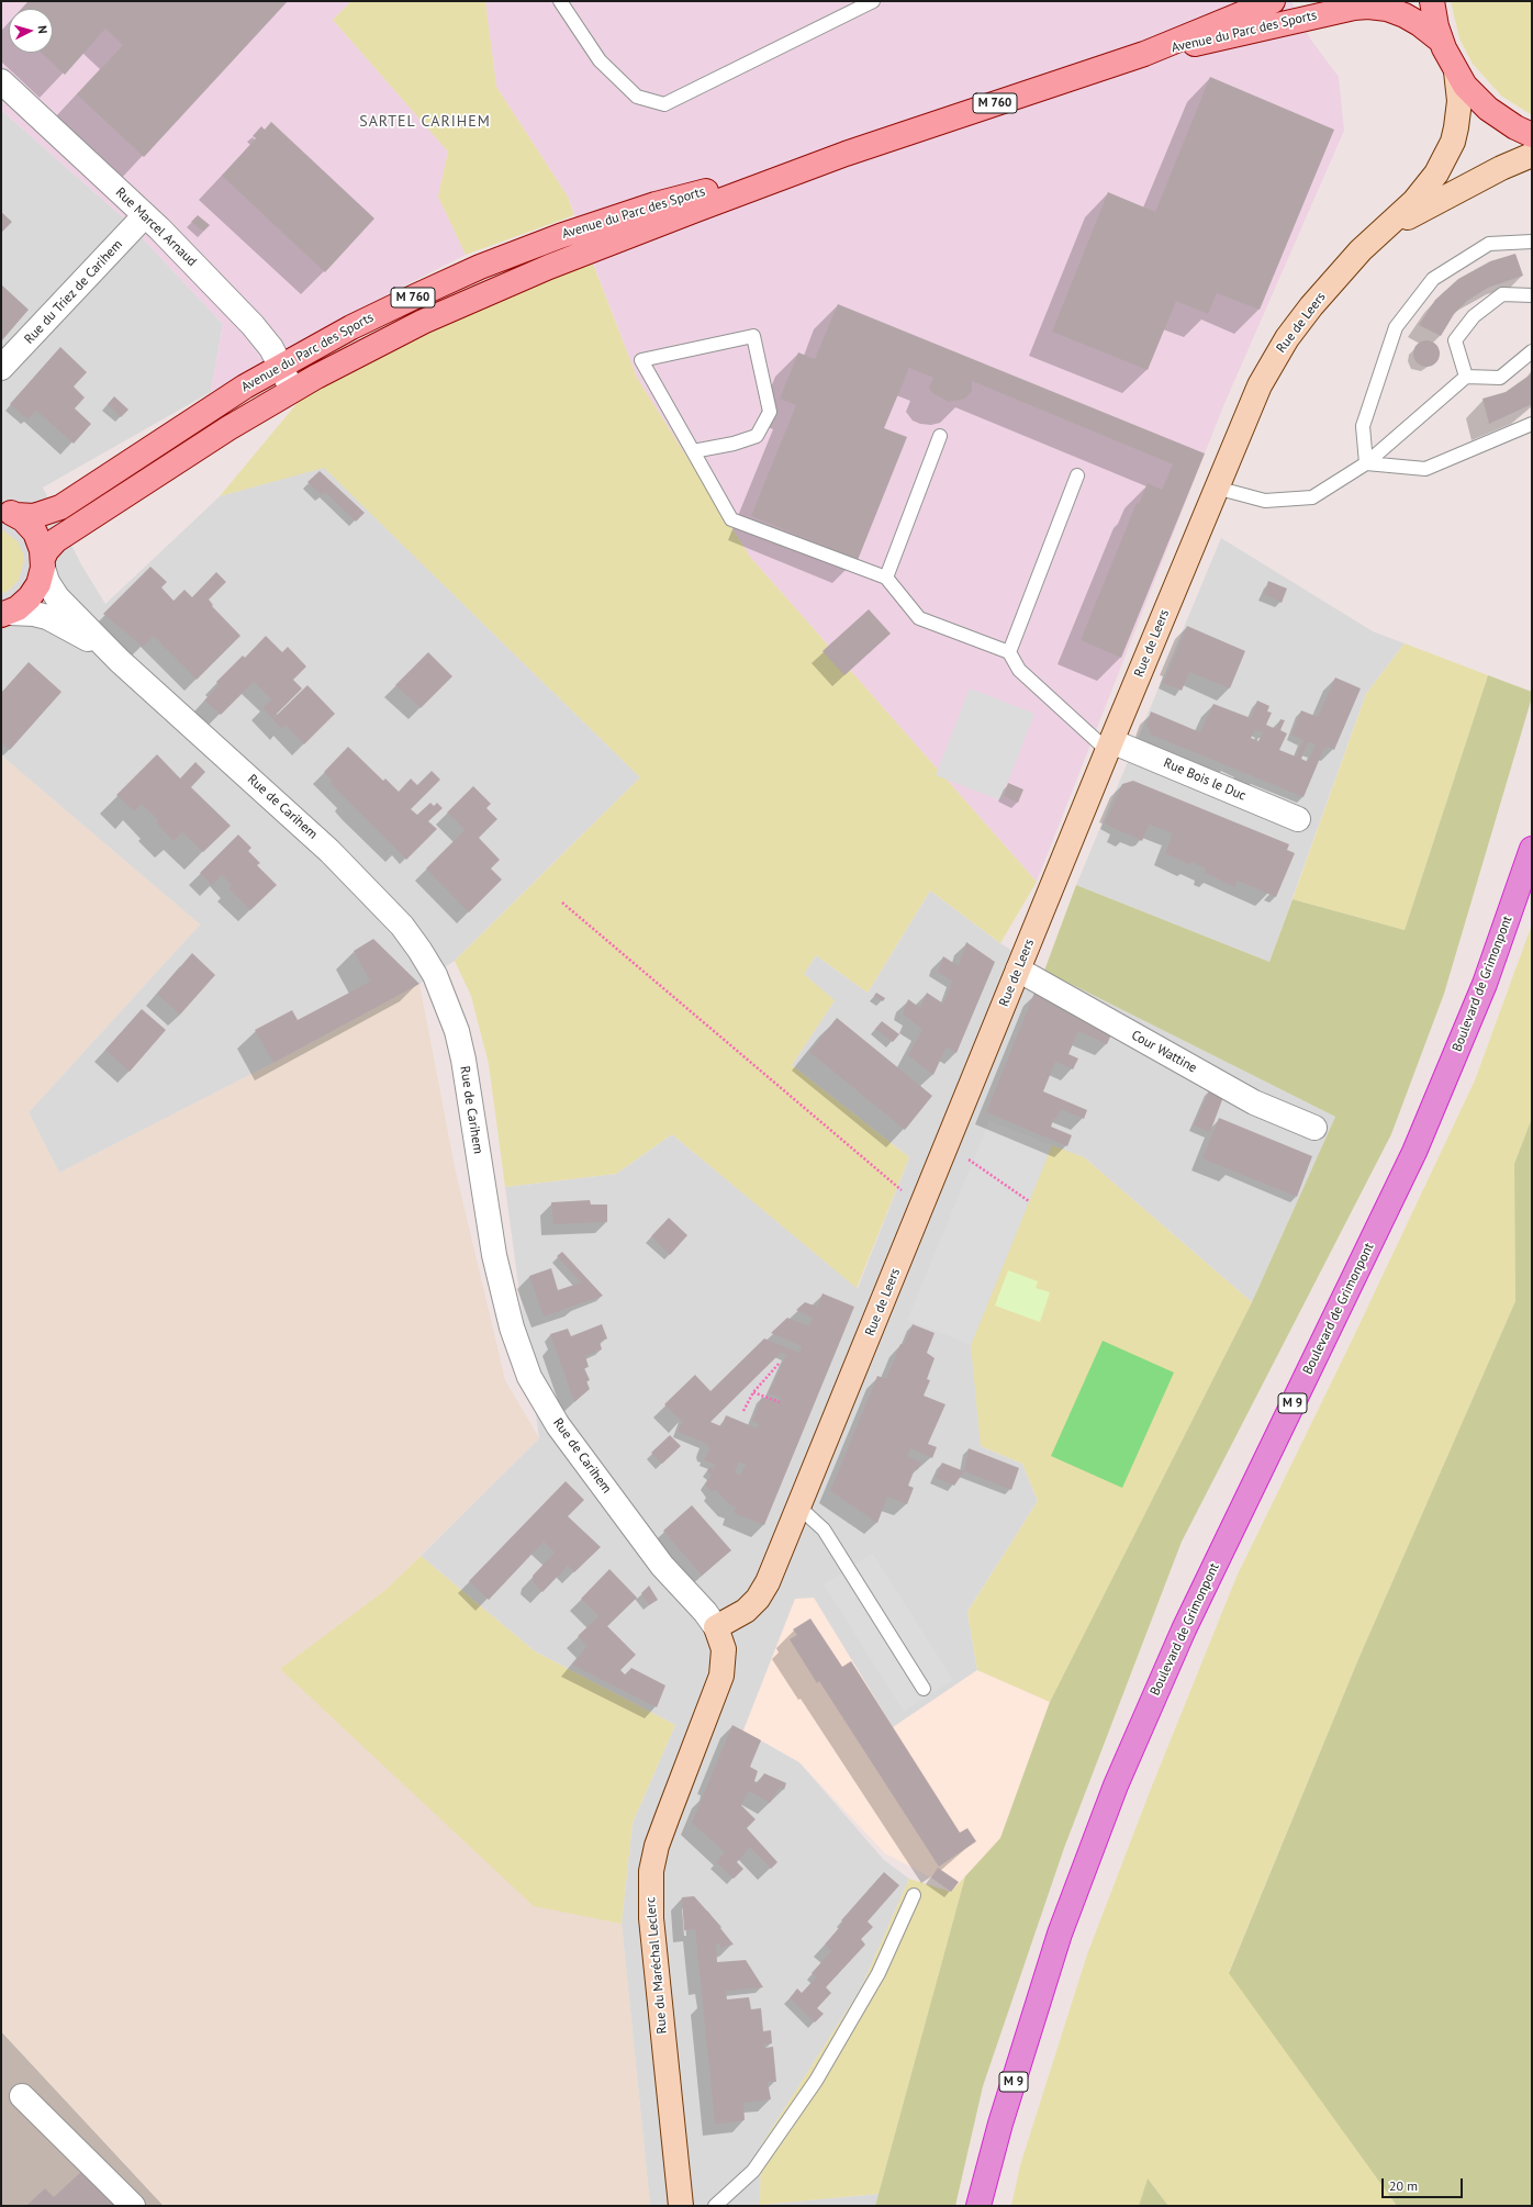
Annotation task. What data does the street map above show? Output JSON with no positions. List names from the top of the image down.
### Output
{
  "streets": {
    "highway": ["Boulevard de Grimonpont", "M 9"],
    "main road": ["Avenue du Parc des Sports", "M 760"],
    "street": [
      "Rue Marcel Arnaud",
      "Rue du Triez de Carihem",
      "Rue de Leers",
      "Rue Bois le Duc",
      "Rue de Carihem",
      "Cour Wattine",
      "Rue du Maréchal Leclerc"
    ]
  },
  "crossings": [
    ["Avenue du Parc des Sports", "Rue Marcel Arnaud"],
    ["Avenue du Parc des Sports", "Rue de Carihem"],
    ["Rue Marcel Arnaud", "Rue du Triez de Carihem"],
    ["Rue de Leers", "Rue Bois le Duc"],
    ["Rue de Leers", "Rue de Carihem"],
    ["Rue de Leers", "Cour Wattine"],
    ["Rue de Leers", "Rue du Maréchal Leclerc"],
    ["Rue de Carihem", "Rue du Maréchal Leclerc"]
  ],
  "districts": ["SARTEL CARIHEM"],
  "scale_bar": "20 m",
  "north": "right"
}
